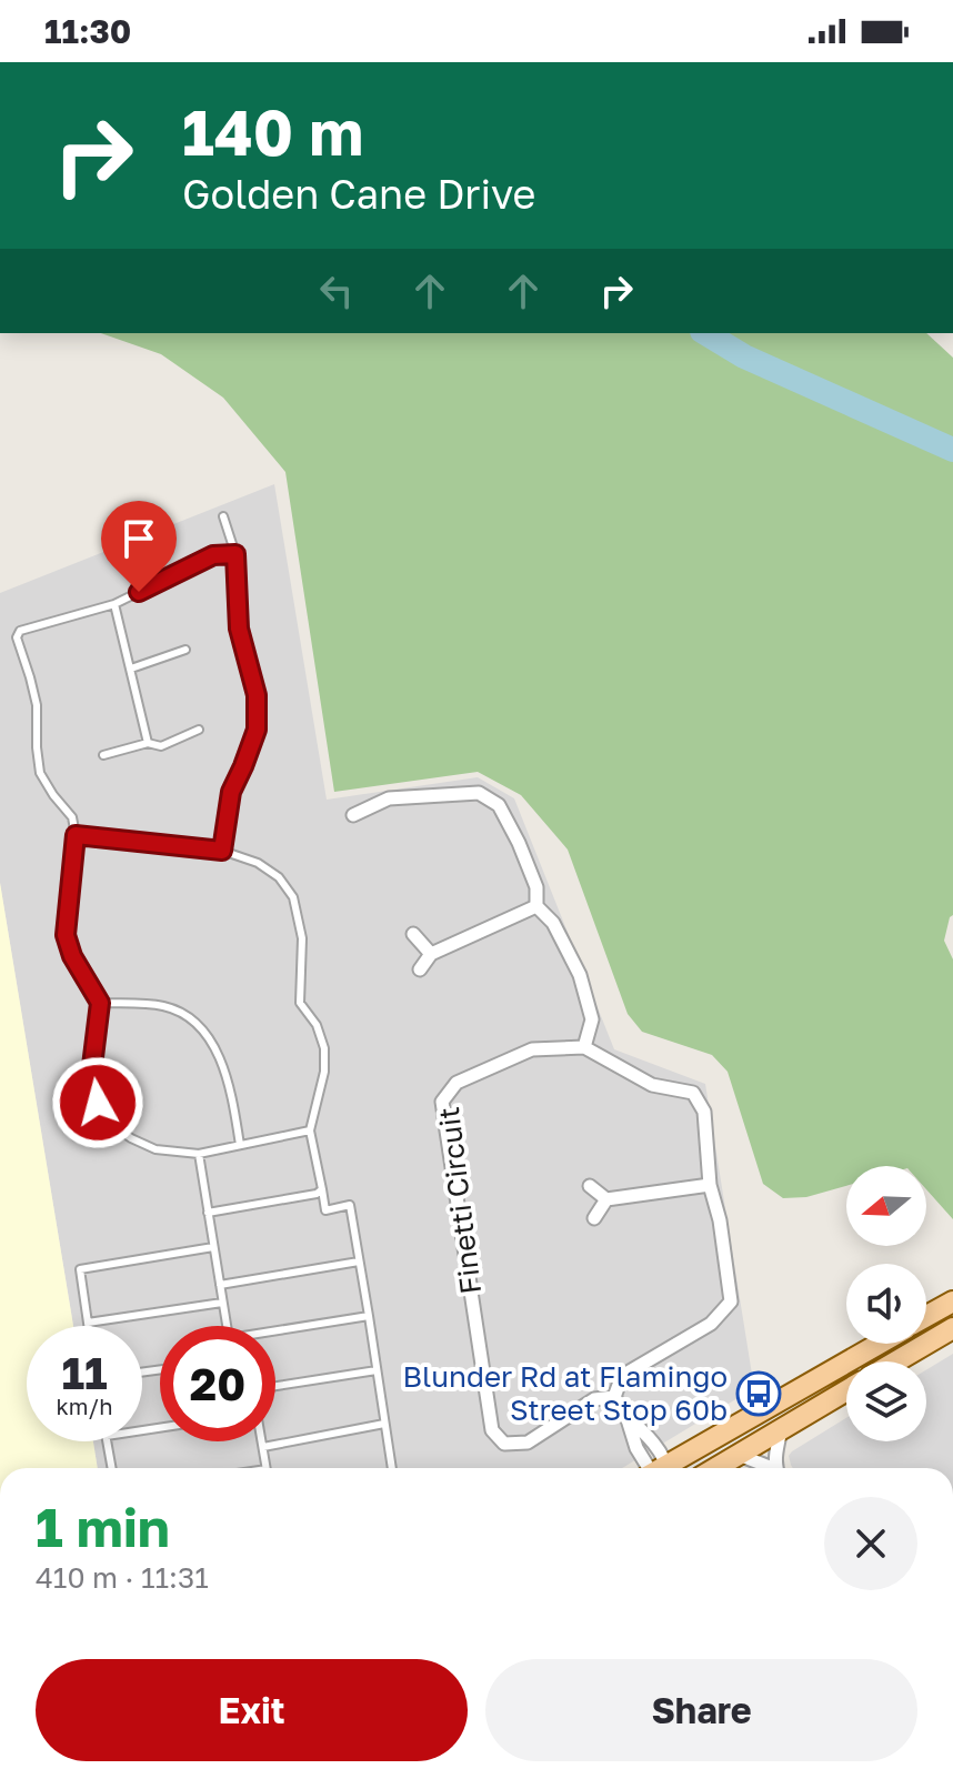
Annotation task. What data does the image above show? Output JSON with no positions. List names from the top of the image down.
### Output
{
  "streets": {
    "street": ["Finetti Circuit"]
  },
  "places": {
    "bus stop": ["Blunder Rd at Flamingo Street Stop 60b"]
  },
  "north": "left",
  "page": {
    "status": "11:30",
    "turn": ["140 m", "Golden Cane Drive"],
    "speed": "11 km/h",
    "limit": "20",
    "heading": ["1 min", "410 m · 11:31"],
    "buttons": ["Exit", "Share"]
  }
}
